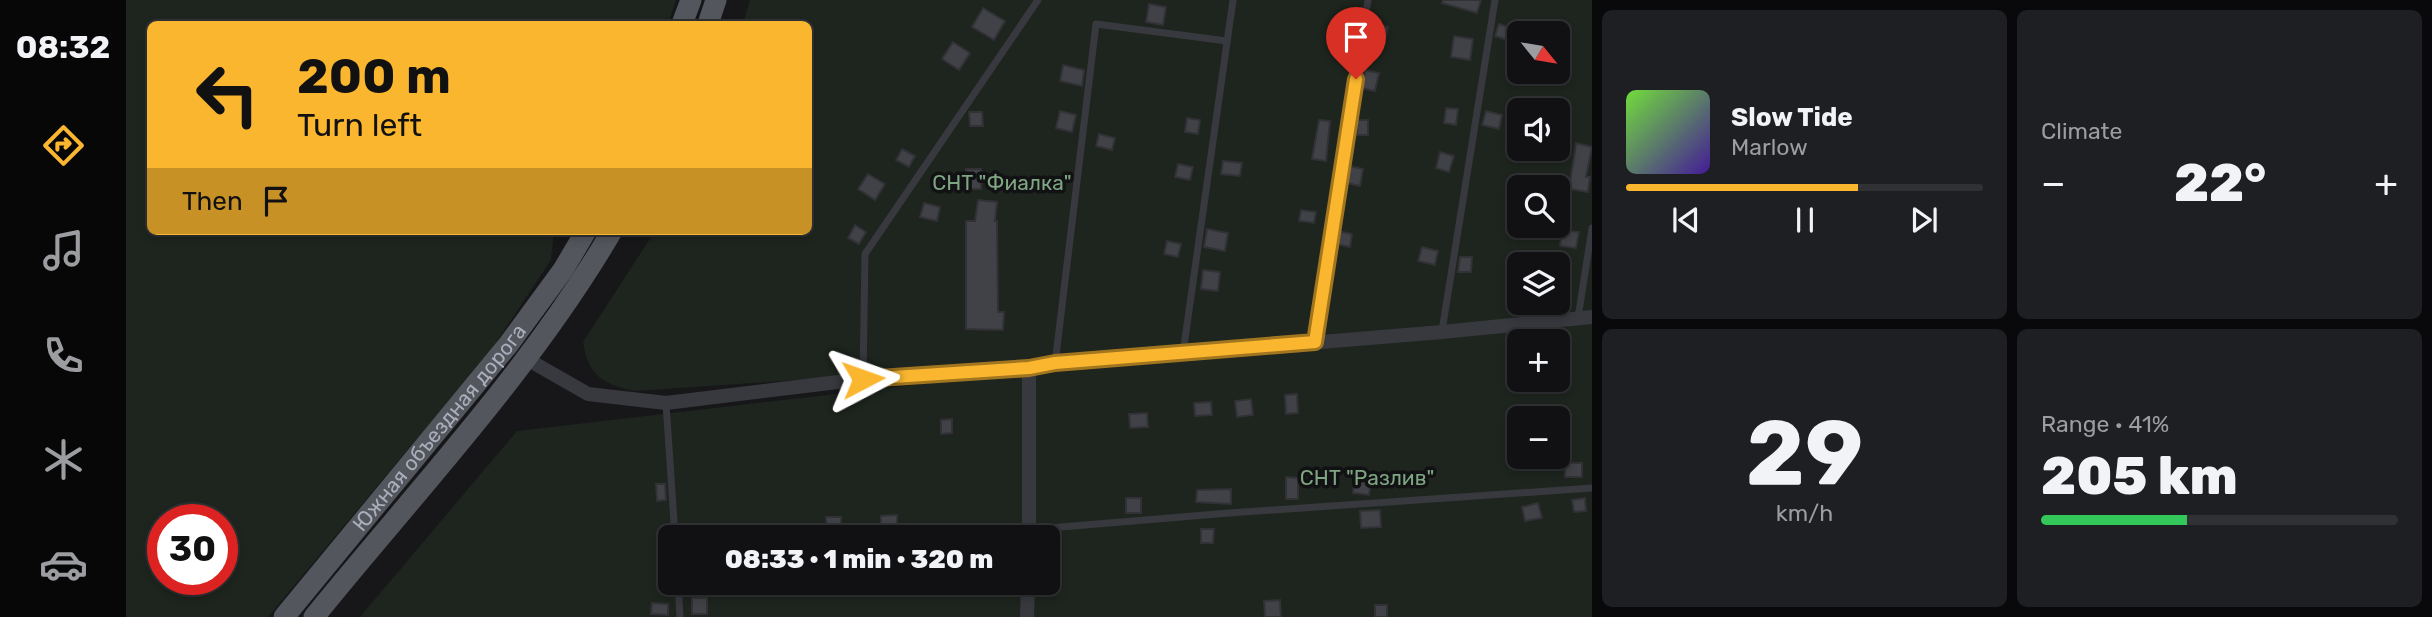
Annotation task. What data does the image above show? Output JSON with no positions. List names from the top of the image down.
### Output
{
  "streets": {
    "main road": ["Южная объездная дорога"]
  },
  "parks": ["СНТ \"Фиалка\"", "СНТ \"Разлив\""],
  "north": "bottom right",
  "page": {
    "tabs": "08:32",
    "tile": [
      "Climate",
      ["29", "km/h"],
      ["Range · 41%", "205 km"]
    ],
    "map_buttons": ["+", "−"],
    "turn": ["200 m", "Turn left"],
    "song": ["Slow Tide", "Marlow"],
    "heat": ["−", "22°", "+"],
    "then": "Then",
    "limit": "30",
    "trip": "08:33 · 1 min · 320 m"
  }
}
